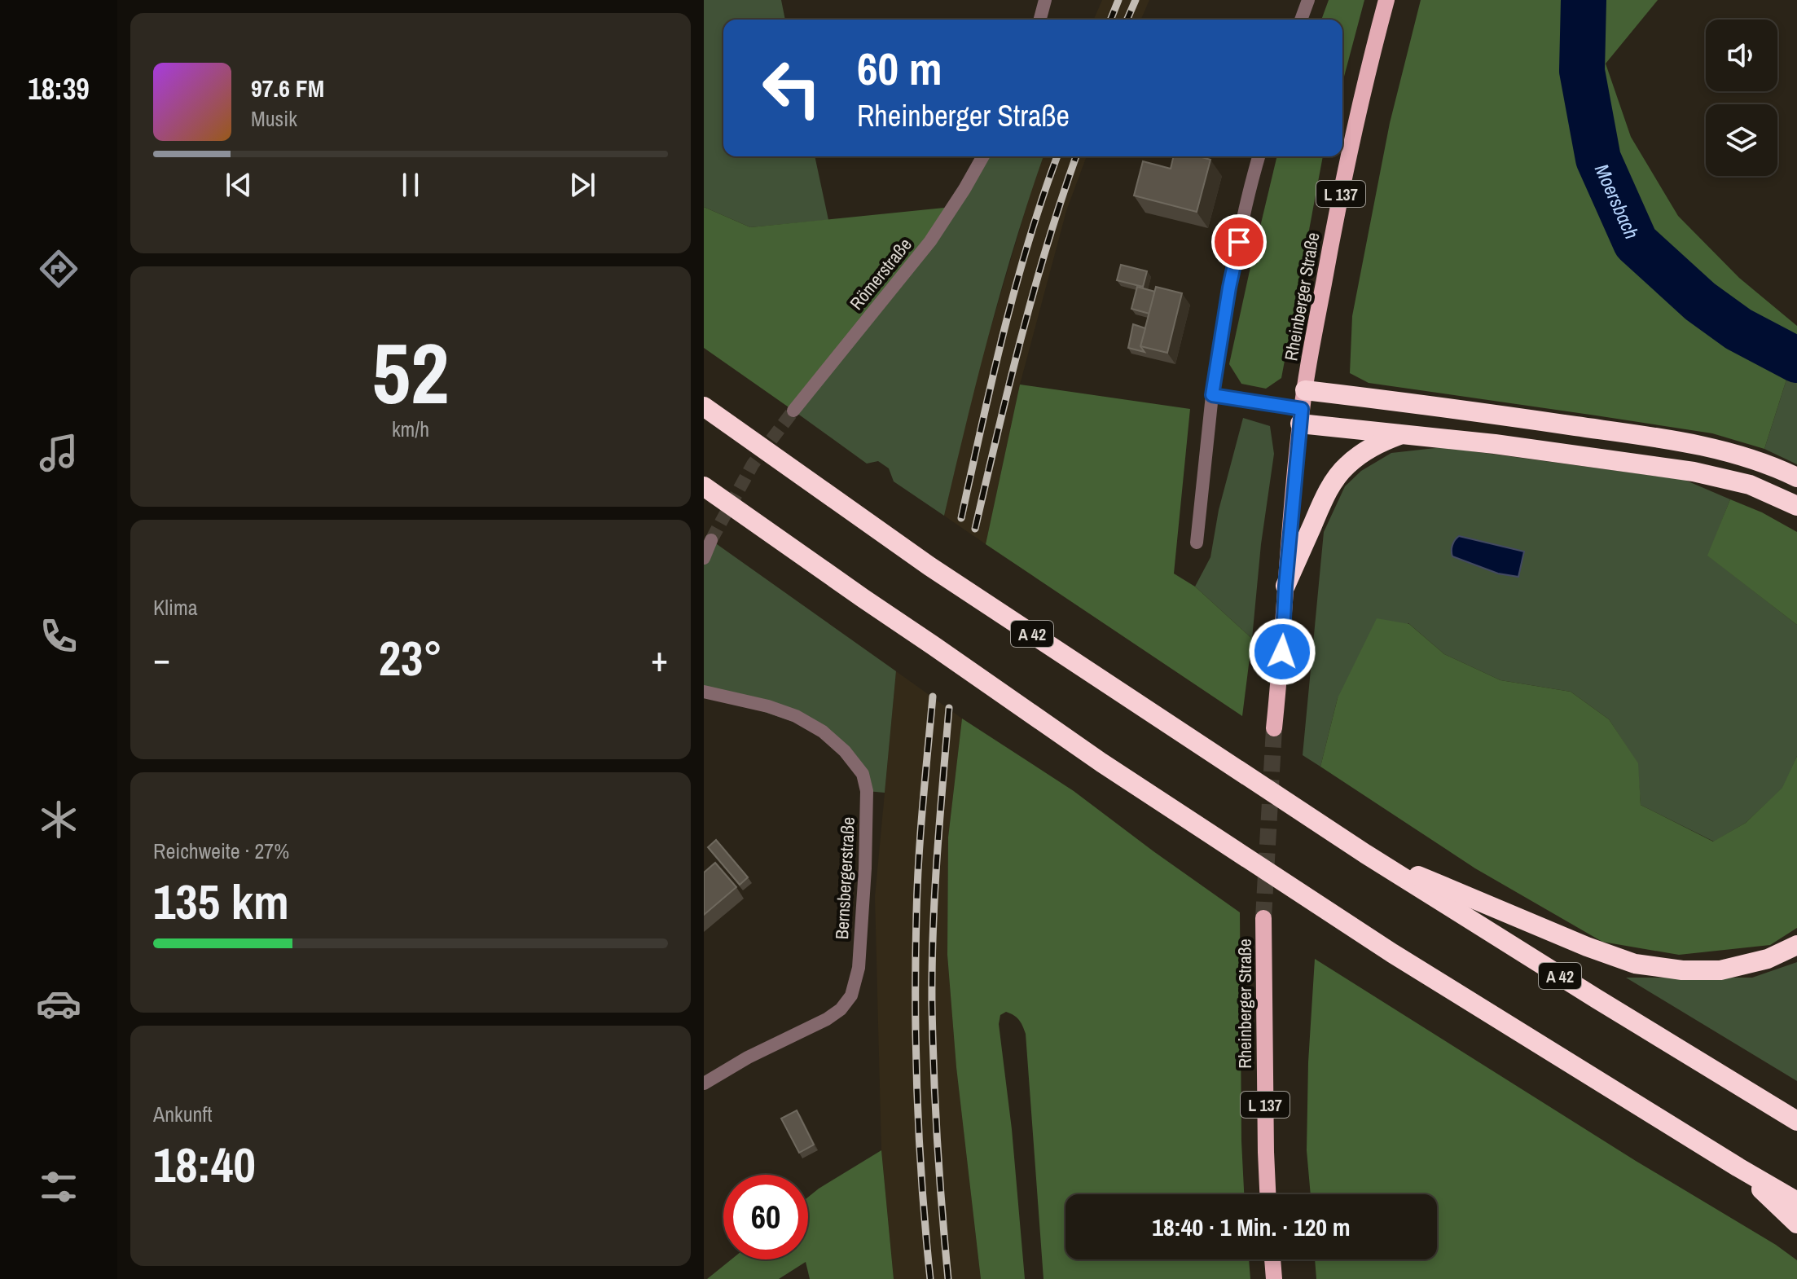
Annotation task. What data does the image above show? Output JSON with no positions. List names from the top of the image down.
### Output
{
  "streets": {
    "highway": ["A 42"],
    "main road": ["L 137", "Rheinberger Straße"],
    "street": ["Römerstraße", "Bernsbergerstraße"]
  },
  "water": ["Moersbach"],
  "page": {
    "tabs": "18:39",
    "turn": ["60 m", "Rheinberger Straße"],
    "song": ["97.6 FM", "Musik"],
    "tile": [
      ["52", "km/h"],
      "Klima",
      ["Reichweite · 27%", "135 km"],
      ["Ankunft", "18:40"]
    ],
    "heat": ["−", "23°", "+"],
    "limit": "60",
    "trip": "18:40 · 1 Min. · 120 m"
  }
}
